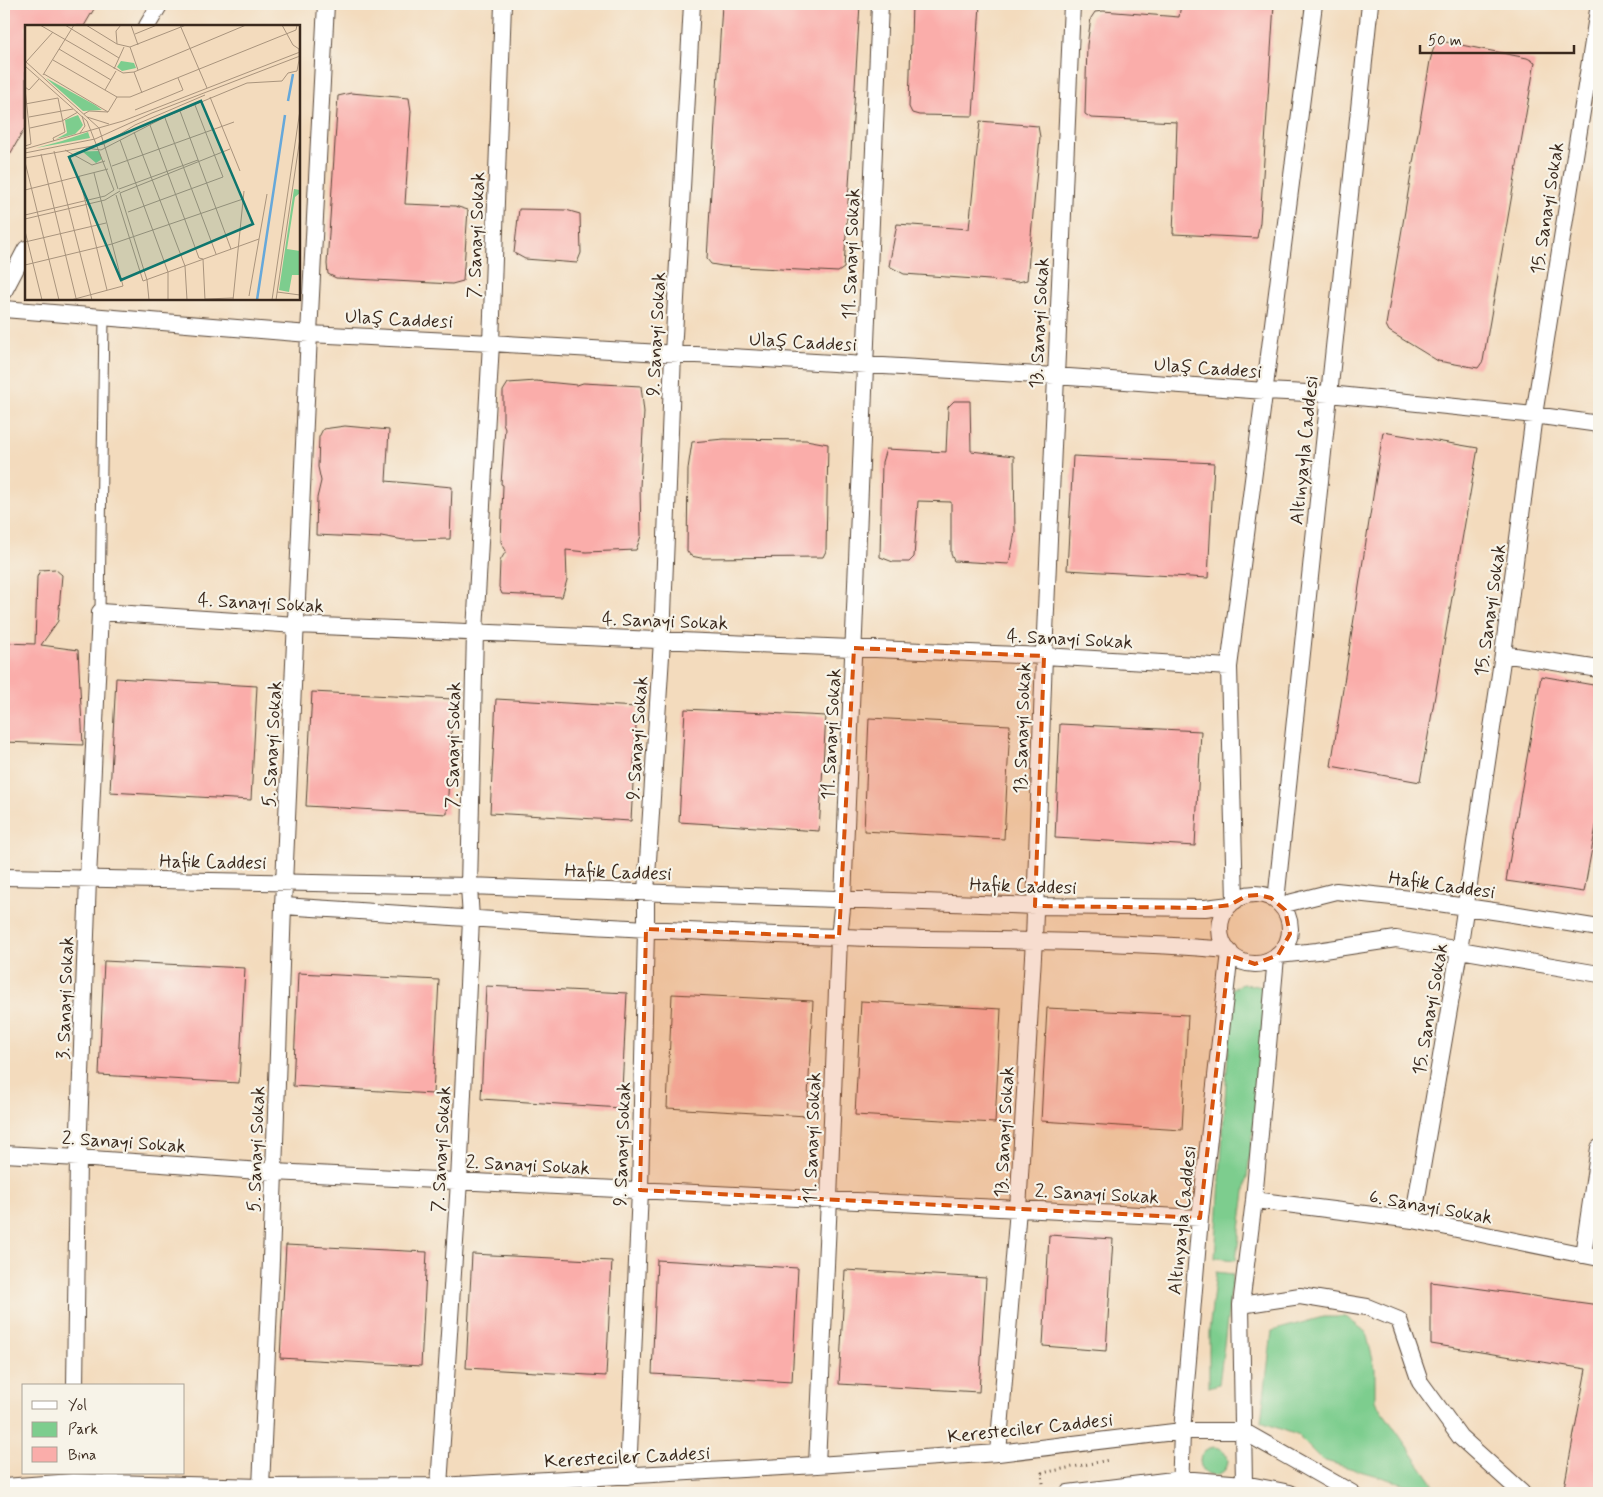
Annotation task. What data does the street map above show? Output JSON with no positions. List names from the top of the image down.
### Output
{
  "streets": {
    "street": [
      "15. Sanayi Sokak",
      "7. Sanayi Sokak",
      "11. Sanayi Sokak",
      "Ulaş Caddesi",
      "13. Sanayi Sokak",
      "9. Sanayi Sokak",
      "Altınyayla Caddesi",
      "4. Sanayi Sokak",
      "5. Sanayi Sokak",
      "Hafik Caddesi",
      "3. Sanayi Sokak",
      "2. Sanayi Sokak",
      "6. Sanayi Sokak",
      "Keresteciler Caddesi"
    ]
  },
  "crossings": [
    ["15. Sanayi Sokak", "Ulaş Caddesi"],
    ["15. Sanayi Sokak", "Hafik Caddesi"],
    ["15. Sanayi Sokak", "6. Sanayi Sokak"],
    ["7. Sanayi Sokak", "Ulaş Caddesi"],
    ["7. Sanayi Sokak", "4. Sanayi Sokak"],
    ["7. Sanayi Sokak", "Hafik Caddesi"],
    ["7. Sanayi Sokak", "2. Sanayi Sokak"],
    ["7. Sanayi Sokak", "Keresteciler Caddesi"],
    ["11. Sanayi Sokak", "Ulaş Caddesi"],
    ["11. Sanayi Sokak", "4. Sanayi Sokak"],
    ["11. Sanayi Sokak", "Hafik Caddesi"],
    ["11. Sanayi Sokak", "2. Sanayi Sokak"],
    ["11. Sanayi Sokak", "Keresteciler Caddesi"],
    ["Ulaş Caddesi", "13. Sanayi Sokak"],
    ["Ulaş Caddesi", "9. Sanayi Sokak"],
    ["Ulaş Caddesi", "Altınyayla Caddesi"],
    ["Ulaş Caddesi", "5. Sanayi Sokak"],
    ["13. Sanayi Sokak", "4. Sanayi Sokak"],
    ["13. Sanayi Sokak", "Hafik Caddesi"],
    ["13. Sanayi Sokak", "2. Sanayi Sokak"],
    ["13. Sanayi Sokak", "Keresteciler Caddesi"],
    ["9. Sanayi Sokak", "4. Sanayi Sokak"],
    ["9. Sanayi Sokak", "Hafik Caddesi"],
    ["9. Sanayi Sokak", "2. Sanayi Sokak"],
    ["9. Sanayi Sokak", "Keresteciler Caddesi"],
    ["Altınyayla Caddesi", "Hafik Caddesi"],
    ["Altınyayla Caddesi", "2. Sanayi Sokak"],
    ["Altınyayla Caddesi", "Keresteciler Caddesi"],
    ["4. Sanayi Sokak", "5. Sanayi Sokak"],
    ["4. Sanayi Sokak", "3. Sanayi Sokak"],
    ["5. Sanayi Sokak", "Hafik Caddesi"],
    ["5. Sanayi Sokak", "2. Sanayi Sokak"],
    ["5. Sanayi Sokak", "Keresteciler Caddesi"],
    ["Hafik Caddesi", "3. Sanayi Sokak"],
    ["3. Sanayi Sokak", "2. Sanayi Sokak"]
  ],
  "legend": ["Yol", "Park", "Bina"],
  "scale_bar": "50 m"
}
